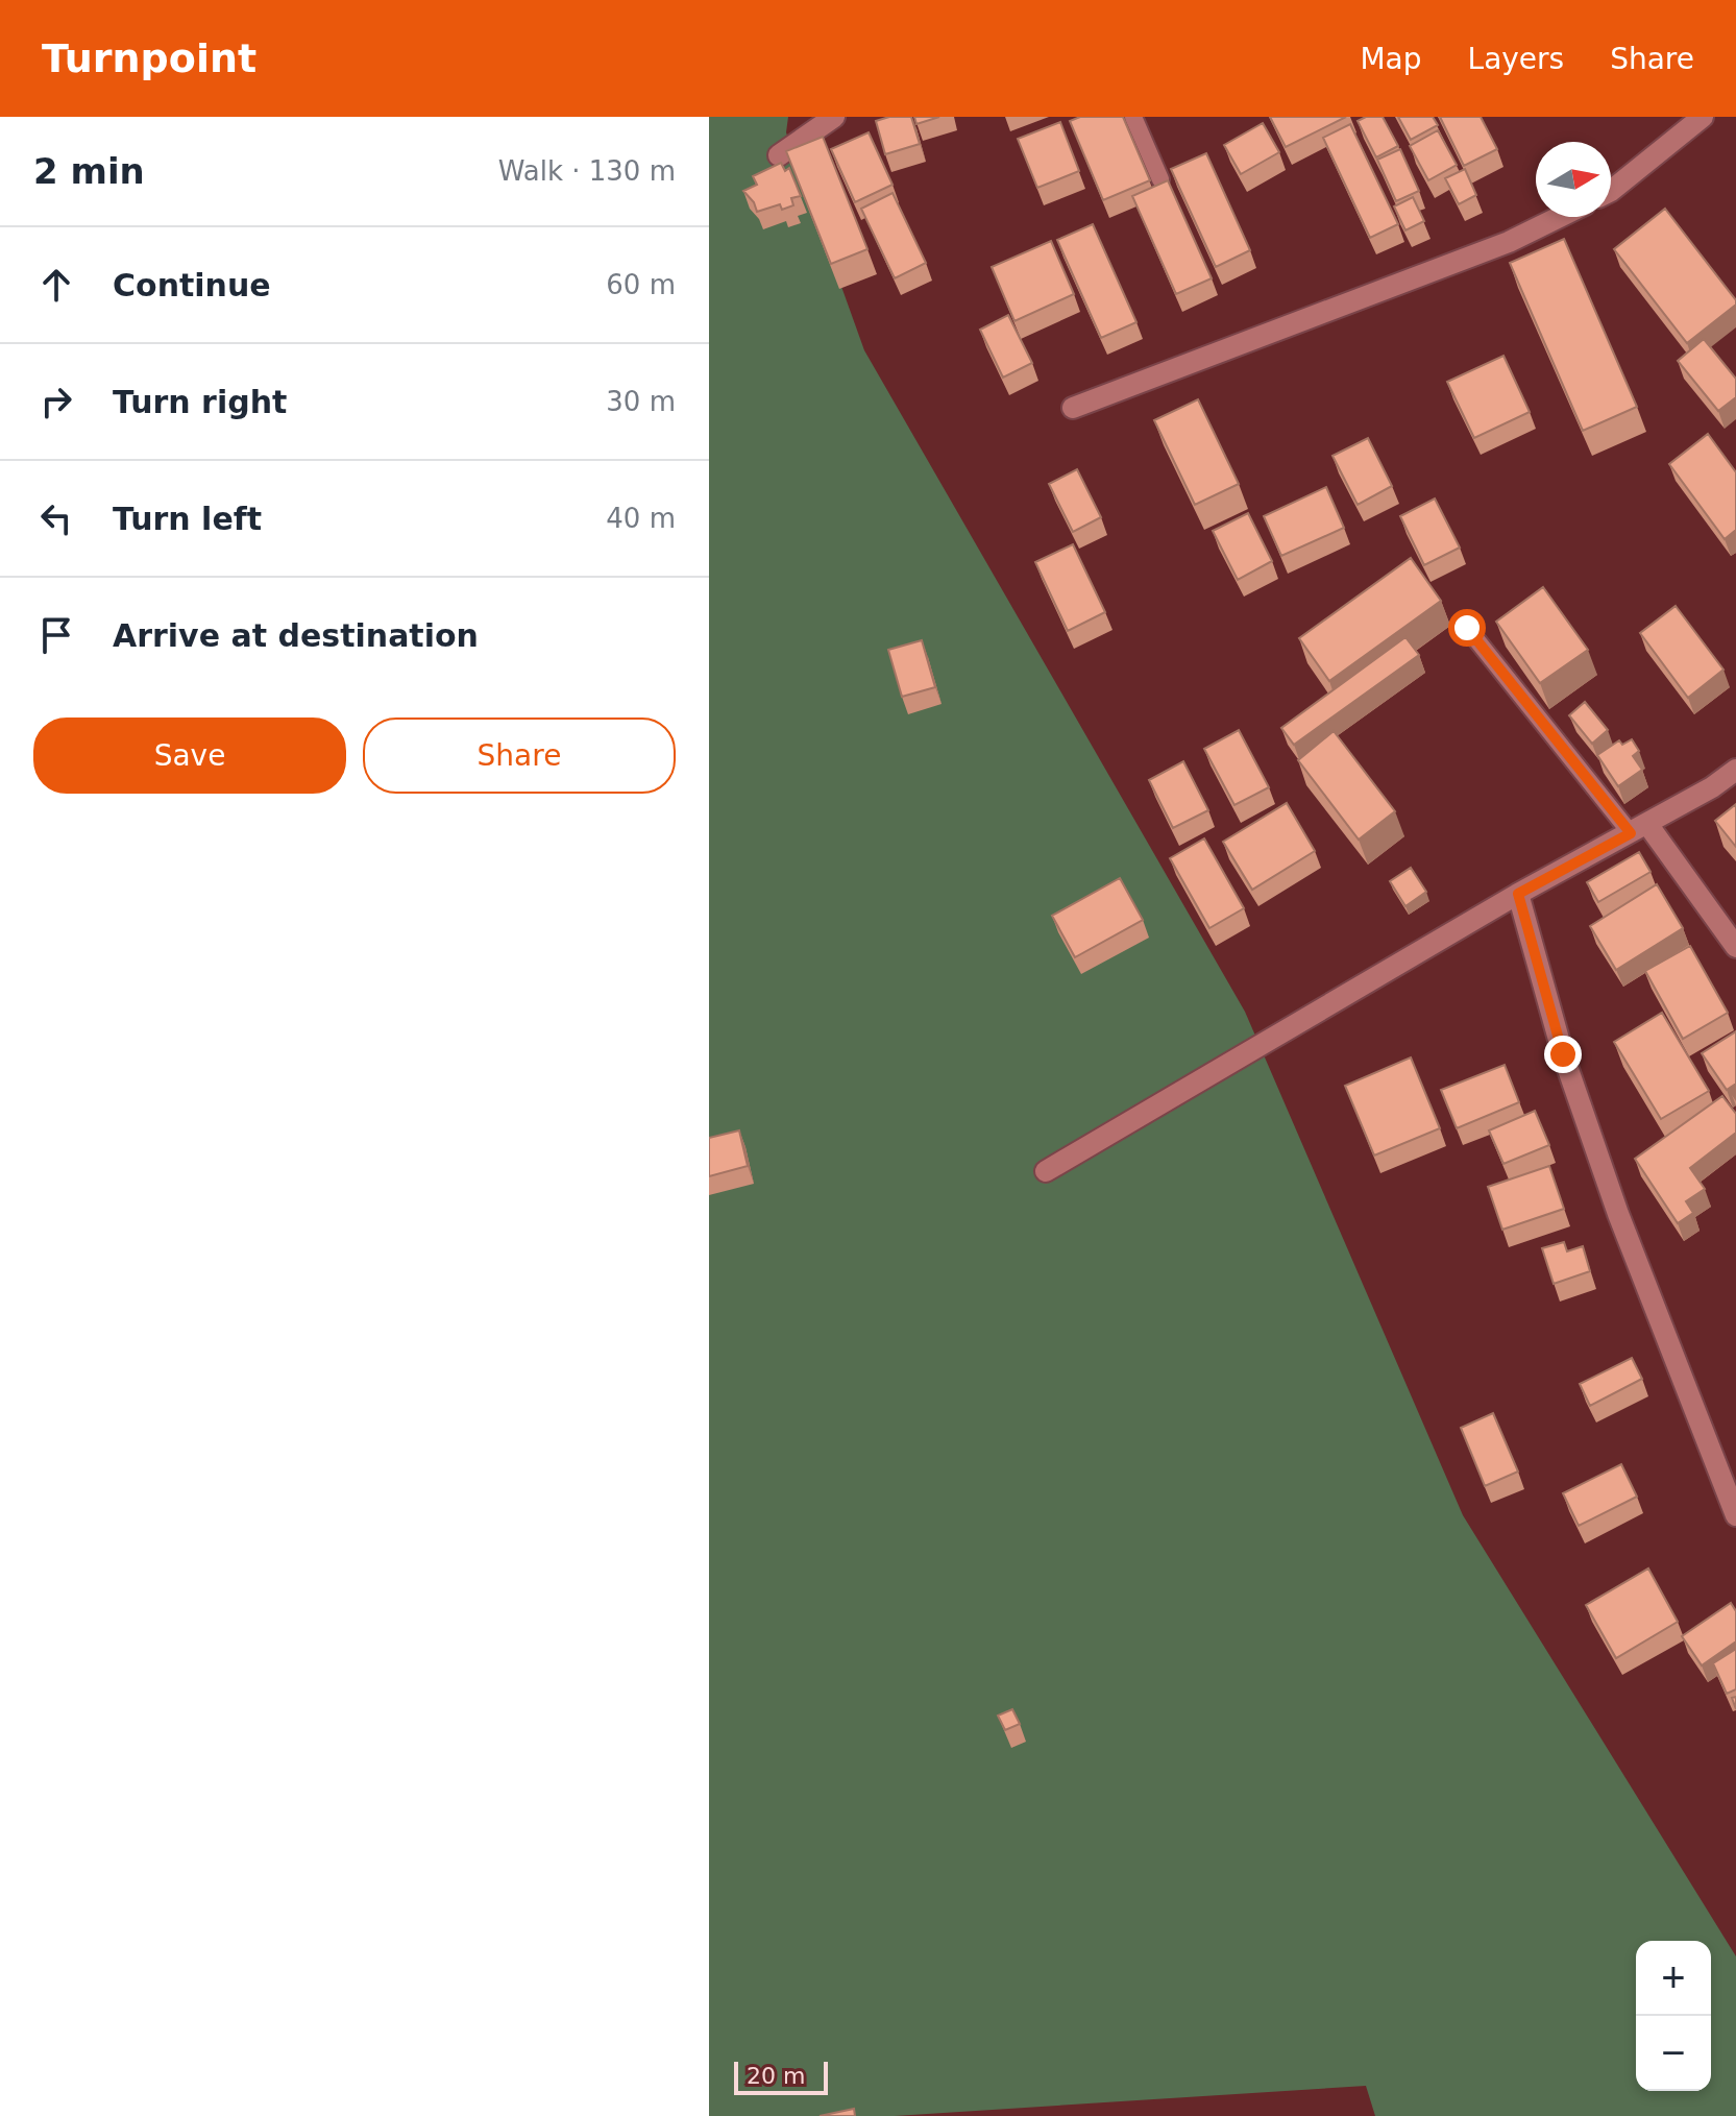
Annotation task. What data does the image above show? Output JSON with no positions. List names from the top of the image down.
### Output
{
  "scale_bar": "20 m",
  "north": "right",
  "page": {
    "header": "Turnpoint",
    "nav": ["Map", "Layers", "Share"],
    "heading": ["2 min", "Walk · 130 m"],
    "list": [
      ["Continue", "60 m"],
      ["Turn right", "30 m"],
      ["Turn left", "40 m"],
      "Arrive at destination"
    ],
    "buttons": ["Save", "Share"],
    "map_buttons": ["+", "−"],
    "scale": "20 m"
  }
}
